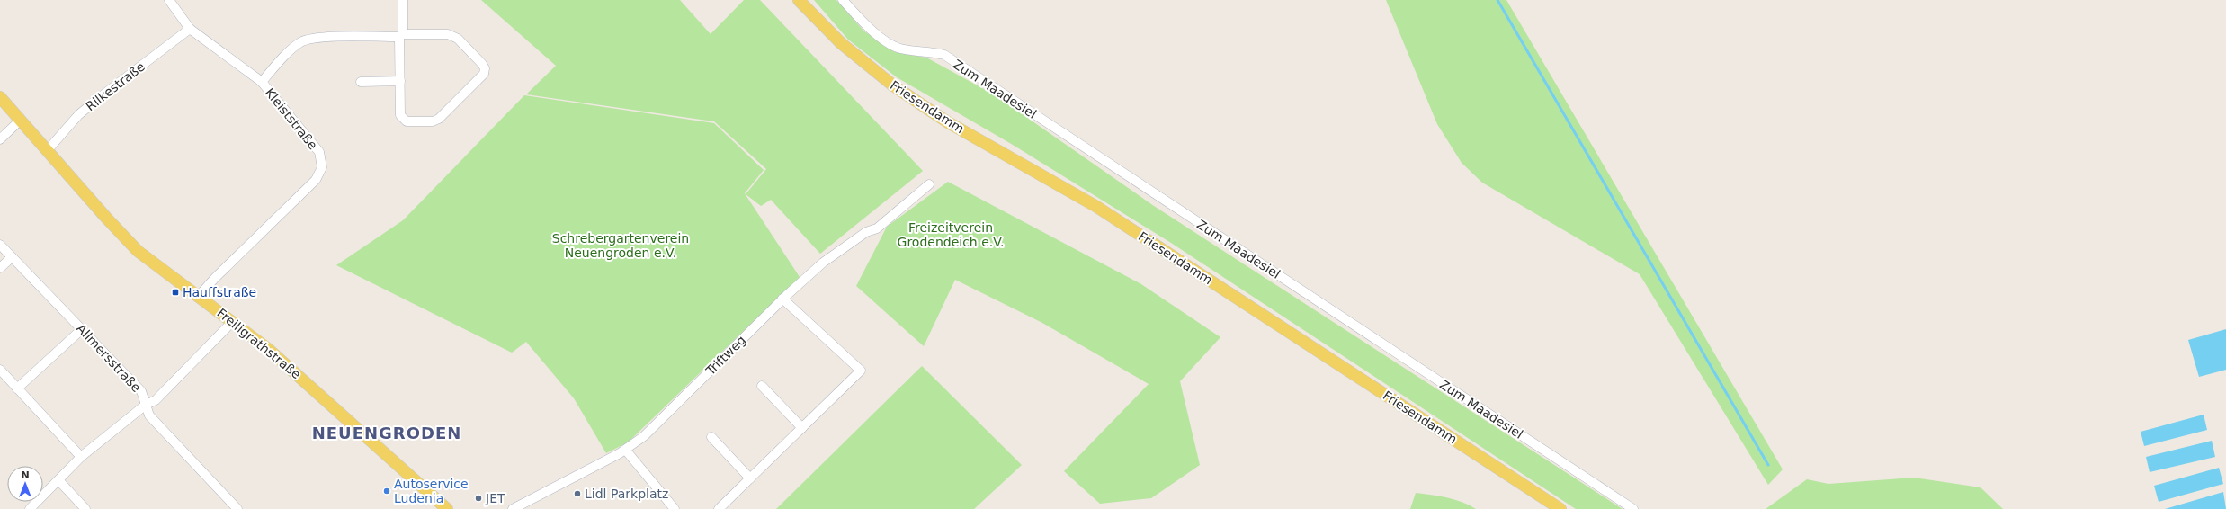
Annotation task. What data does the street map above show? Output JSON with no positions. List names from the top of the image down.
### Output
{
  "streets": {
    "main road": ["Friesendamm", "Freiligrathstraße"],
    "street": [
      "Rilkestraße",
      "Zum Maadesiel",
      "Kleiststraße",
      "Triftweg",
      "Allmersstraße"
    ]
  },
  "crossings": [
    ["Rilkestraße", "Kleiststraße"],
    ["Rilkestraße", "Freiligrathstraße"],
    ["Kleiststraße", "Freiligrathstraße"]
  ],
  "districts": ["NEUENGRODEN"],
  "parks": ["Freizeitverein Grodendeich e.V.", "Schrebergartenverein Neuengroden e.V."],
  "places": {
    "transit": ["Hauffstraße"],
    "other": ["Autoservice Ludenia", "Lidl Parkplatz", "JET"]
  },
  "north": "top"
}
